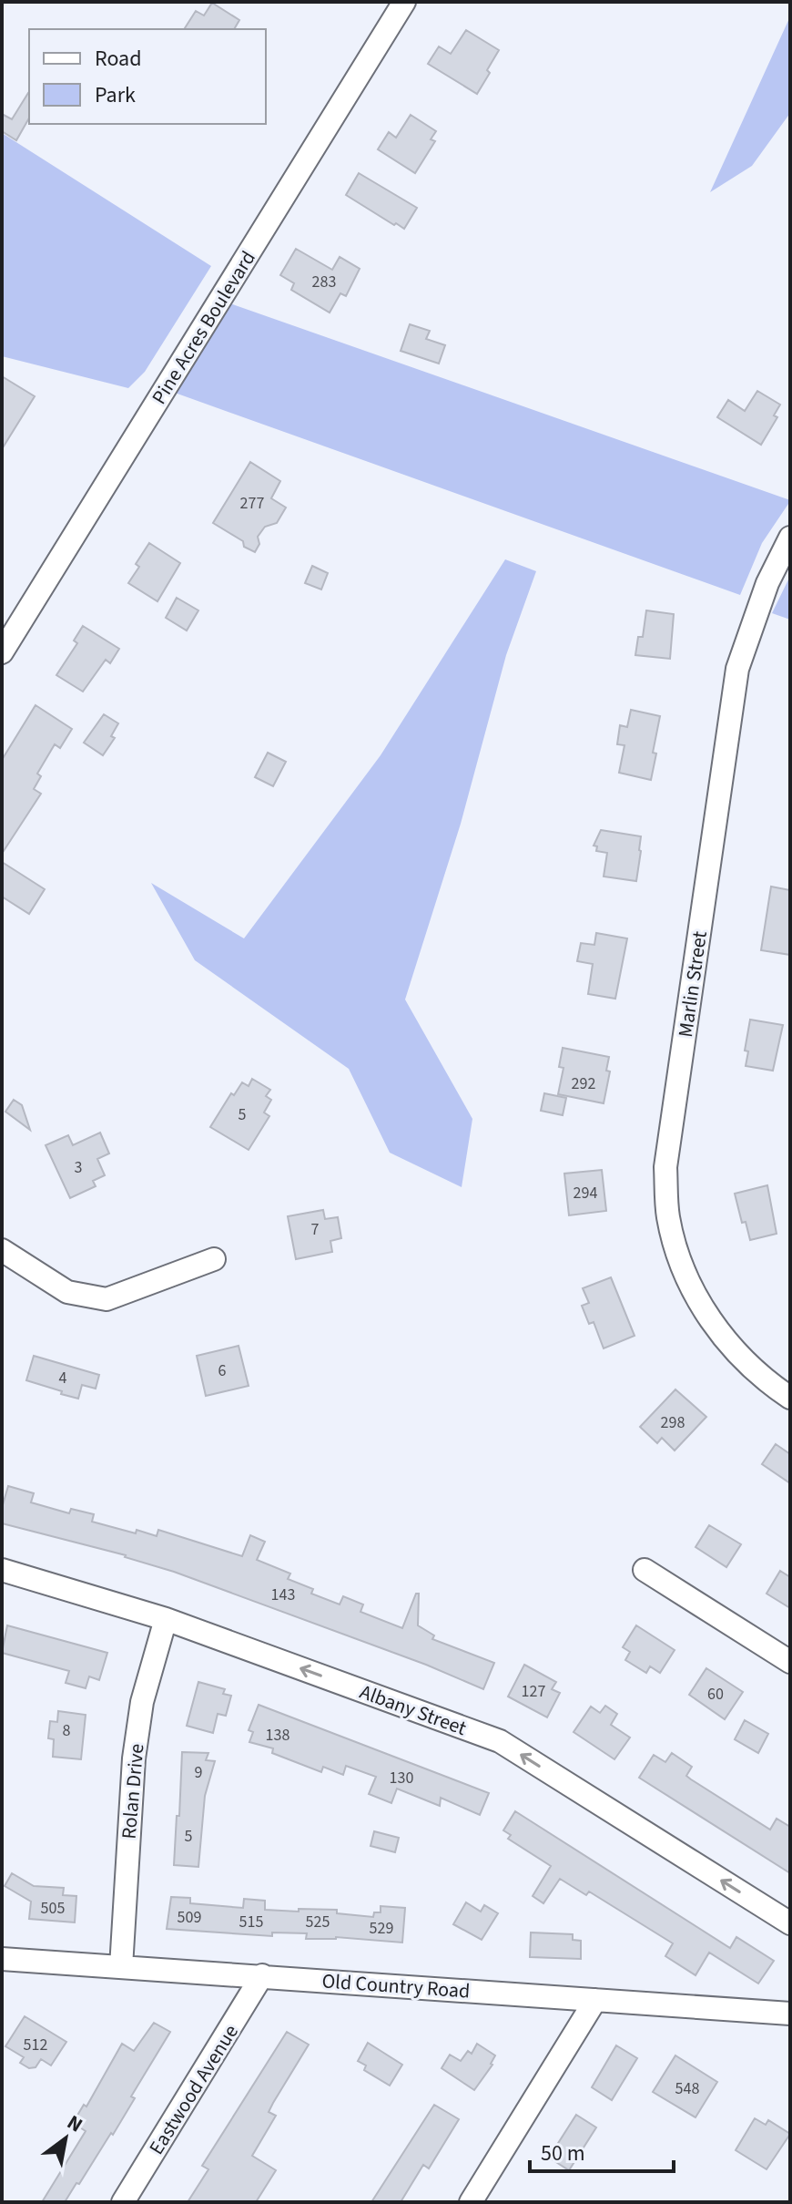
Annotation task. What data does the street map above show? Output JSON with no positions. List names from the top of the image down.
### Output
{
  "streets": {
    "street": [
      "Pine Acres Boulevard",
      "Marlin Street",
      "Albany Street",
      "Rolan Drive",
      "Old Country Road",
      "Eastwood Avenue"
    ]
  },
  "crossings": [
    ["Albany Street", "Rolan Drive"],
    ["Rolan Drive", "Old Country Road"],
    ["Old Country Road", "Eastwood Avenue"]
  ],
  "one_way": ["Albany Street"],
  "house_numbers": [
    "283",
    "277",
    "292",
    "5",
    "3",
    "294",
    "7",
    "6",
    "4",
    "298",
    "143",
    "127",
    "60",
    "8",
    "138",
    "9",
    "130",
    "5",
    "505",
    "509",
    "515",
    "525",
    "529",
    "512",
    "548"
  ],
  "legend": ["Road", "Park"],
  "scale_bar": "50 m",
  "north": "top right"
}
